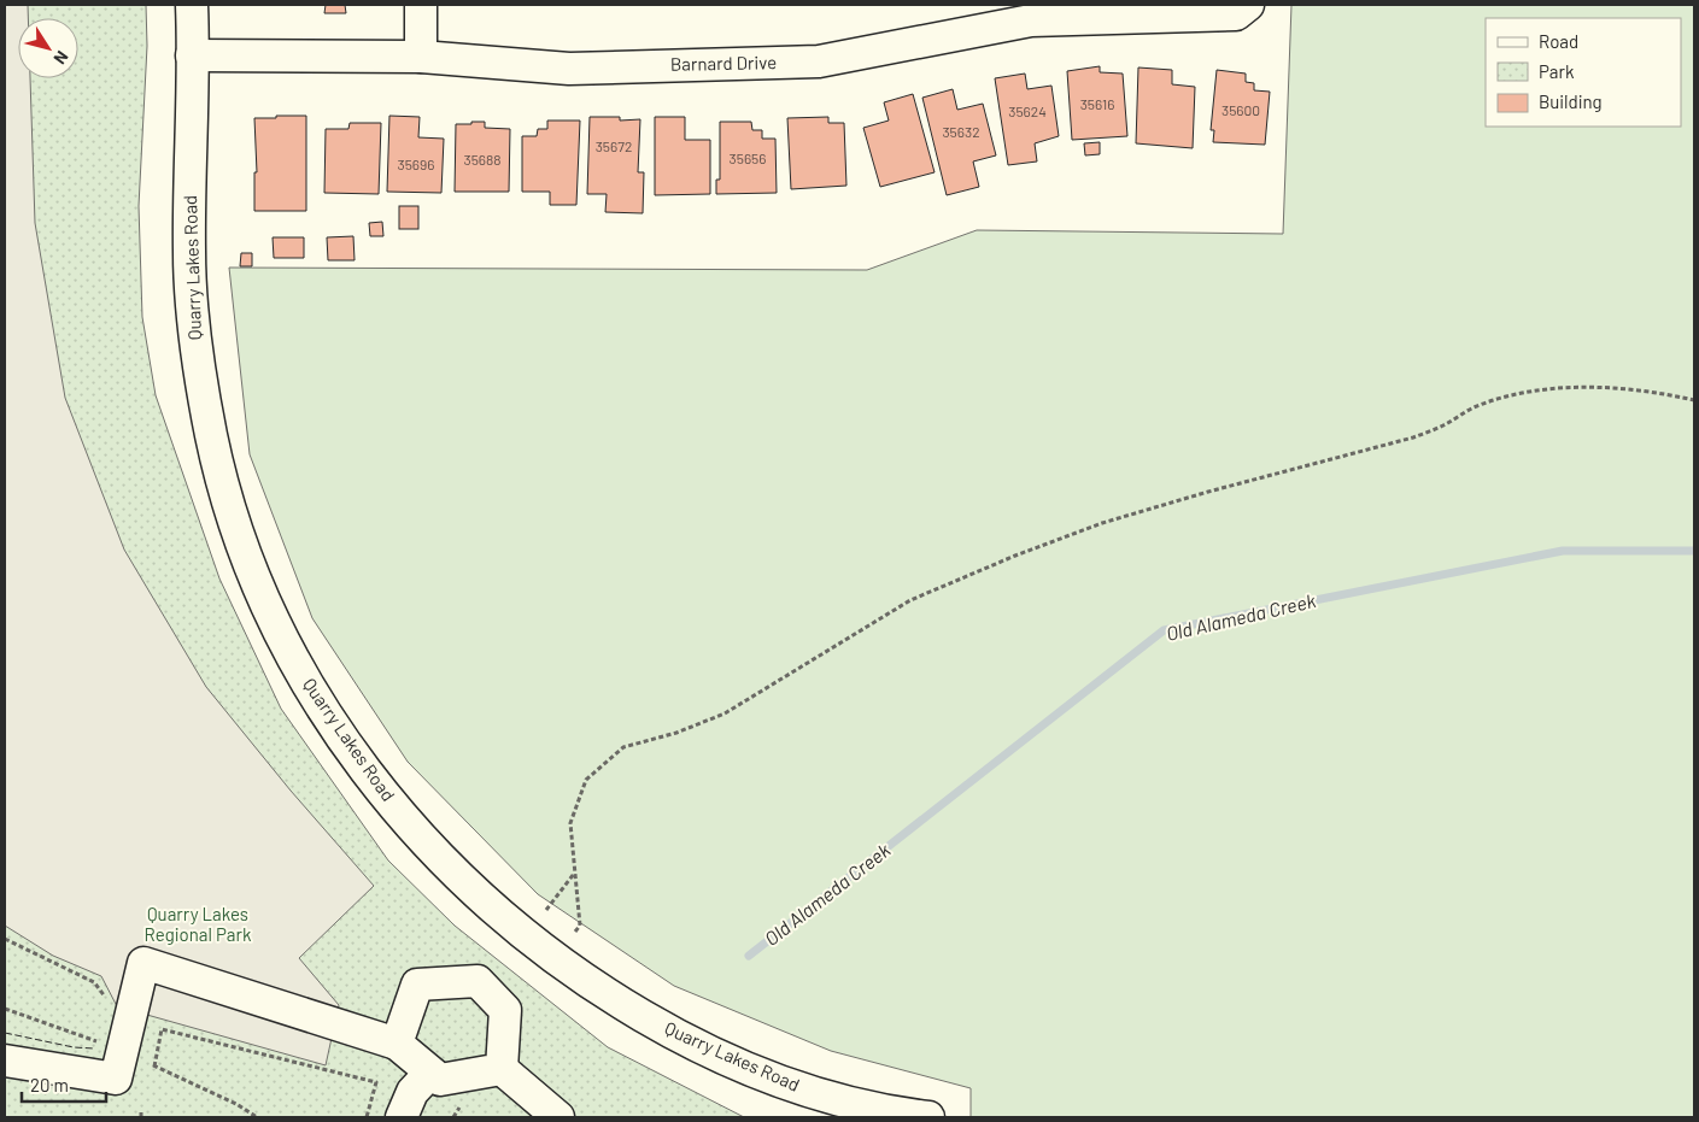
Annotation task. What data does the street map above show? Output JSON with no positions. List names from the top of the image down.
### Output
{
  "streets": {
    "street": ["Barnard Drive", "Quarry Lakes Road"]
  },
  "crossings": [
    ["Barnard Drive", "Quarry Lakes Road"]
  ],
  "water": ["Old Alameda Creek"],
  "parks": ["Quarry Lakes Regional Park"],
  "house_numbers": [
    "35616",
    "35600",
    "35624",
    "35632",
    "35672",
    "35656",
    "35688",
    "35696"
  ],
  "legend": ["Road", "Park", "Building"],
  "scale_bar": "20 m",
  "north": "bottom right"
}
